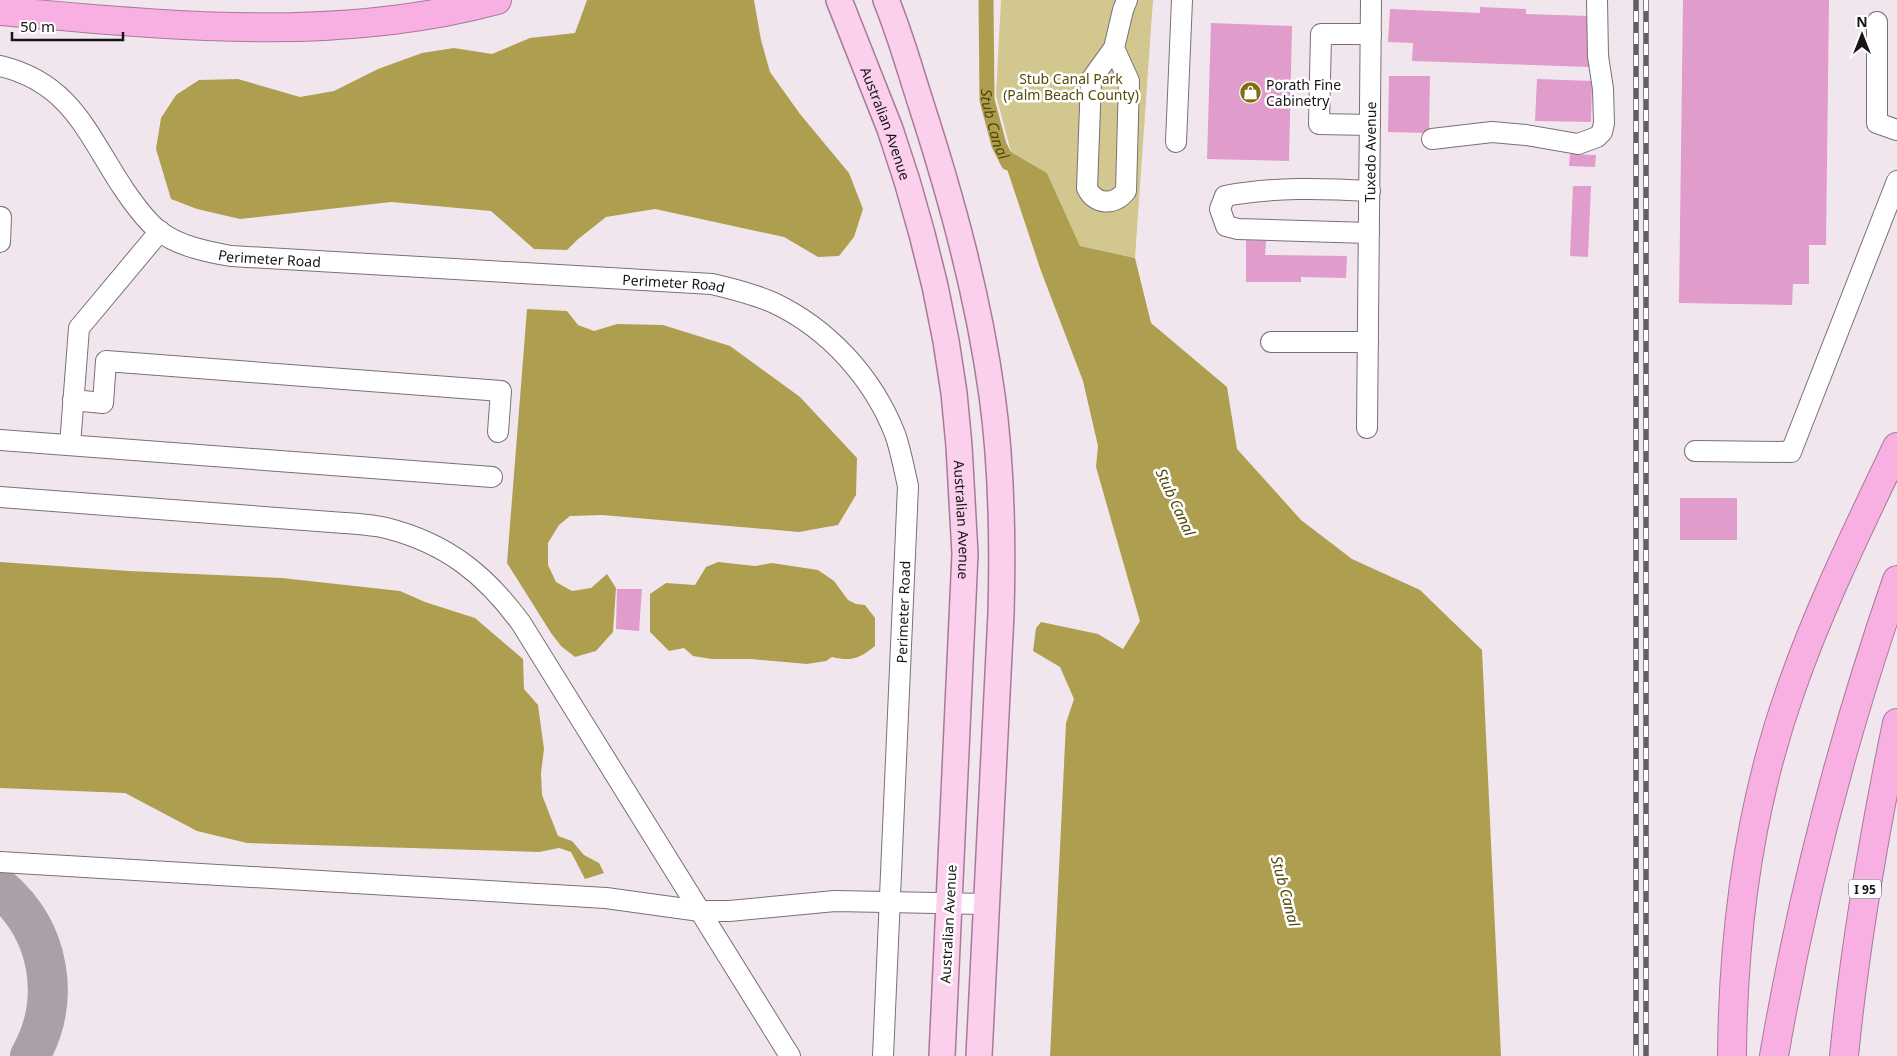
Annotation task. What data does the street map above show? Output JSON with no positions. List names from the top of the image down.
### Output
{
  "streets": {
    "highway": ["I 95"],
    "main road": ["Australian Avenue"],
    "street": ["Tuxedo Avenue", "Perimeter Road"]
  },
  "water": ["Stub Canal"],
  "parks": ["Stub Canal Park (Palm Beach County)"],
  "places": {
    "shop": ["Porath Fine Cabinetry"]
  },
  "scale_bar": "50 m",
  "north": "top"
}
